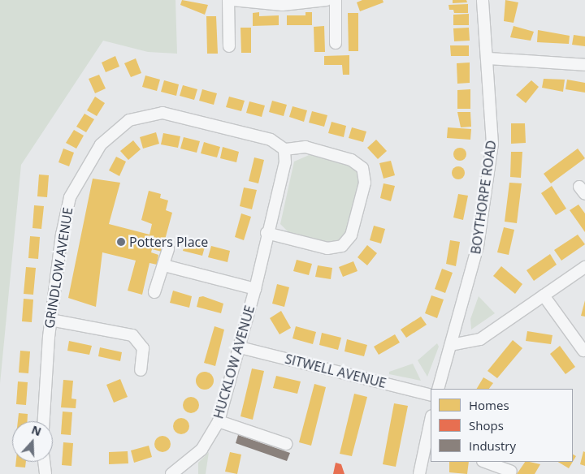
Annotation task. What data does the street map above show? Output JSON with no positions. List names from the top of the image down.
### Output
{
  "streets": {
    "street": [
      "BOYTHORPE ROAD",
      "GRINDLOW AVENUE",
      "HUCKLOW AVENUE",
      "SITWELL AVENUE"
    ]
  },
  "crossings": [
    ["GRINDLOW AVENUE", "HUCKLOW AVENUE"],
    ["HUCKLOW AVENUE", "SITWELL AVENUE"]
  ],
  "places": ["Potters Place"],
  "legend": ["Homes", "Shops", "Industry"],
  "north": "top"
}
